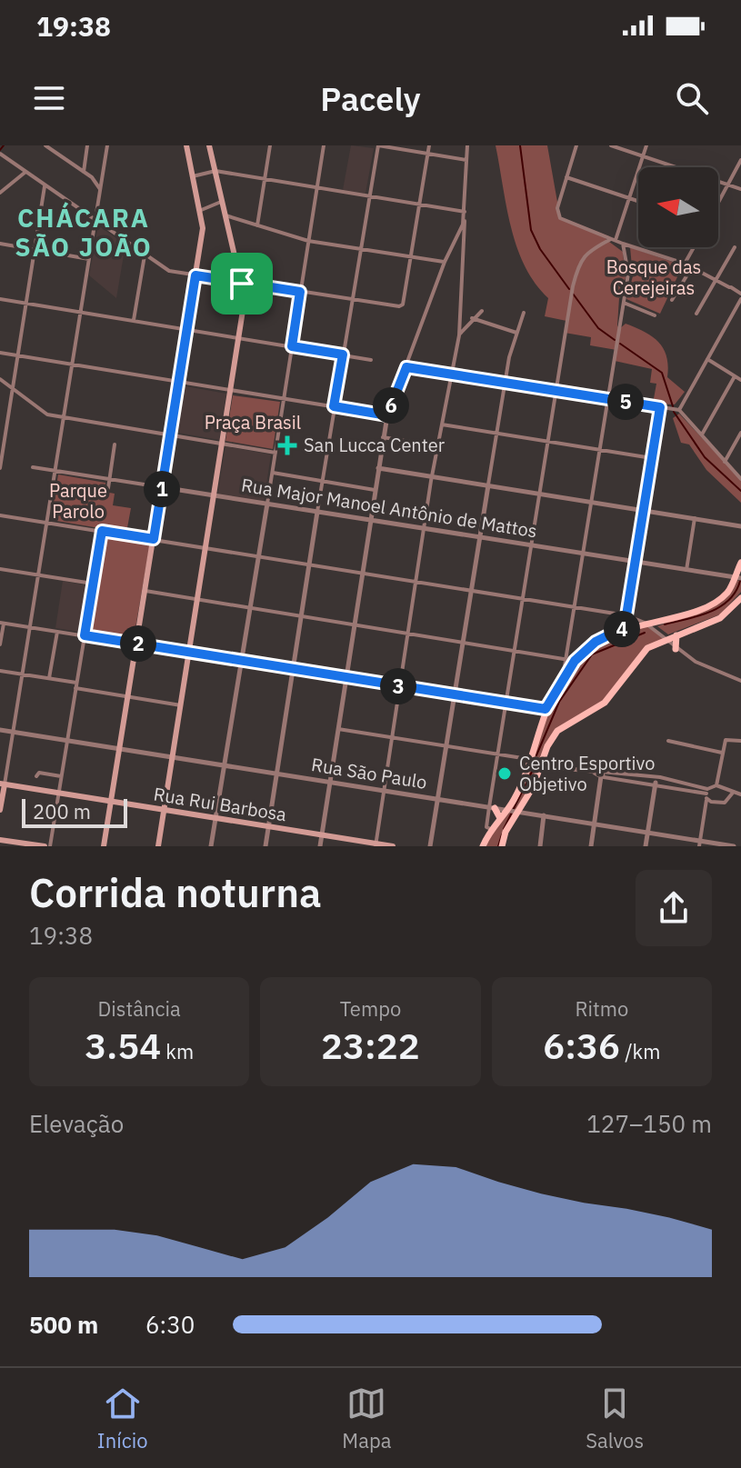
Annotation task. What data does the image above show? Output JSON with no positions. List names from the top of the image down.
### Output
{
  "streets": {
    "main road": ["Rua Rui Barbosa"],
    "street": ["Rua Major Manoel Antônio de Mattos", "Rua São Paulo"]
  },
  "districts": ["CHÁCARA SÃO JOÃO"],
  "parks": ["Bosque das Cerejeiras", "Praça Brasil", "Parque Parolo"],
  "places": {
    "health": ["San Lucca Center"],
    "other": ["Centro Esportivo Objetivo"]
  },
  "scale_bar": "200 m",
  "north": "left",
  "page": {
    "status": "19:38",
    "header": "Pacely",
    "pins": [
      "5",
      "6",
      "1",
      "4",
      "2",
      "3"
    ],
    "scale": "200 m",
    "heading": ["Corrida noturna", "19:38"],
    "stats": [
      ["Distância", "3.54 km"],
      ["Tempo", "23:22"],
      ["Ritmo", "6:36 /km"]
    ],
    "chart": ["Elevação", "127–150 m"],
    "list": [
      {
        "name": "500 m",
        "note": "6:30"
      }
    ],
    "tabs": ["Início", "Mapa", "Salvos"]
  }
}
